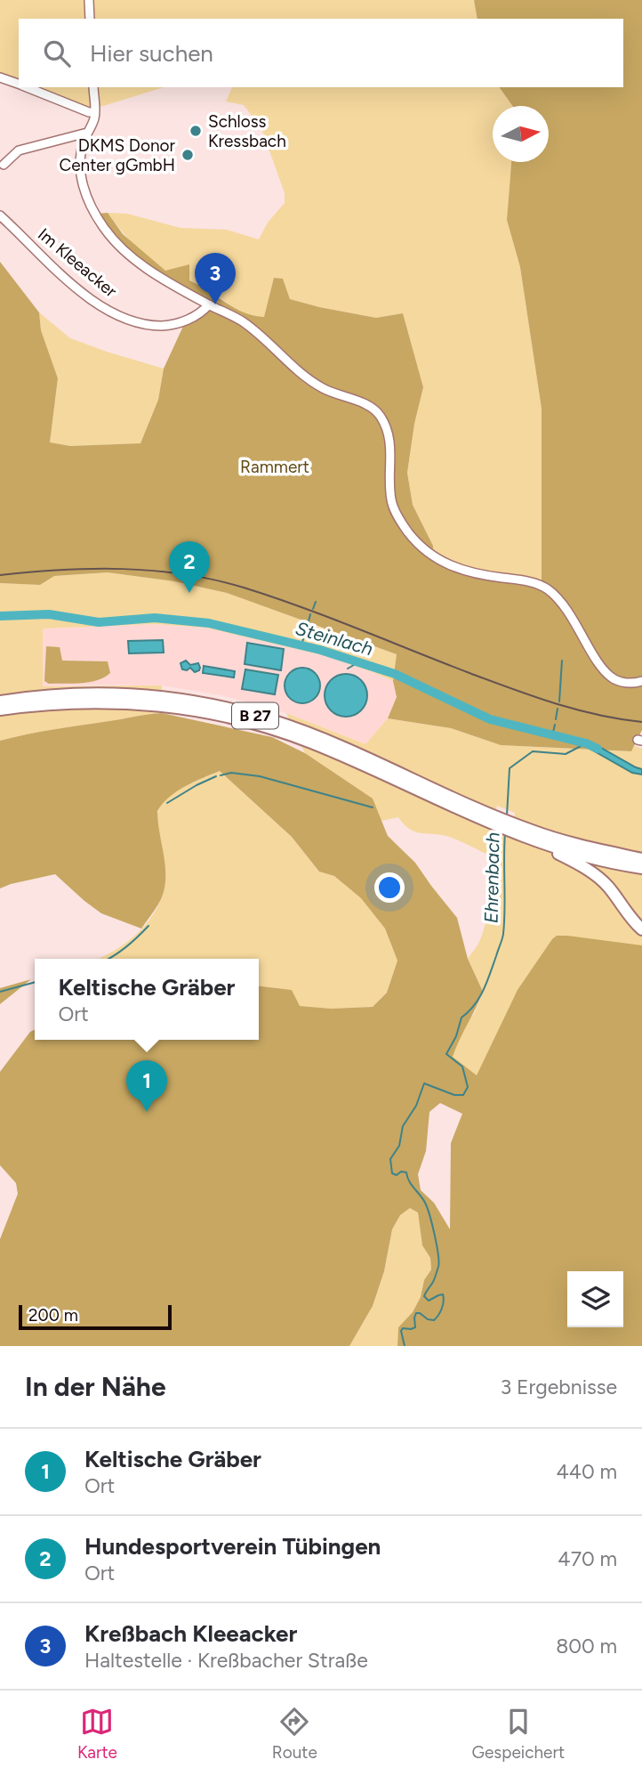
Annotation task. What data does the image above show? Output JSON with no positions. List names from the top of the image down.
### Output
{
  "streets": {
    "highway": ["B 27"],
    "street": ["Im Kleeacker"]
  },
  "water": ["Steinlach", "Ehrenbach"],
  "parks": ["Rammert"],
  "places": ["Schloss Kressbach", "DKMS Donor Center gGmbH"],
  "scale_bar": "200 m",
  "north": "right",
  "page": {
    "search": "Hier suchen",
    "pins": ["3", "2", "1"],
    "popup": ["Keltische Gräber", "Ort"],
    "scale": "200 m",
    "heading": ["In der Nähe", "3 Ergebnisse"],
    "list": [
      {
        "mark": "1",
        "name": "Keltische Gräber",
        "note": "Ort",
        "value": "440 m"
      },
      {
        "mark": "2",
        "name": "Hundesportverein Tübingen",
        "note": "Ort",
        "value": "470 m"
      },
      {
        "mark": "3",
        "name": "Kreßbach Kleeacker",
        "note": "Haltestelle · Kreßbacher Straße",
        "value": "800 m"
      }
    ],
    "nav": ["Karte", "Route", "Gespeichert"]
  }
}
